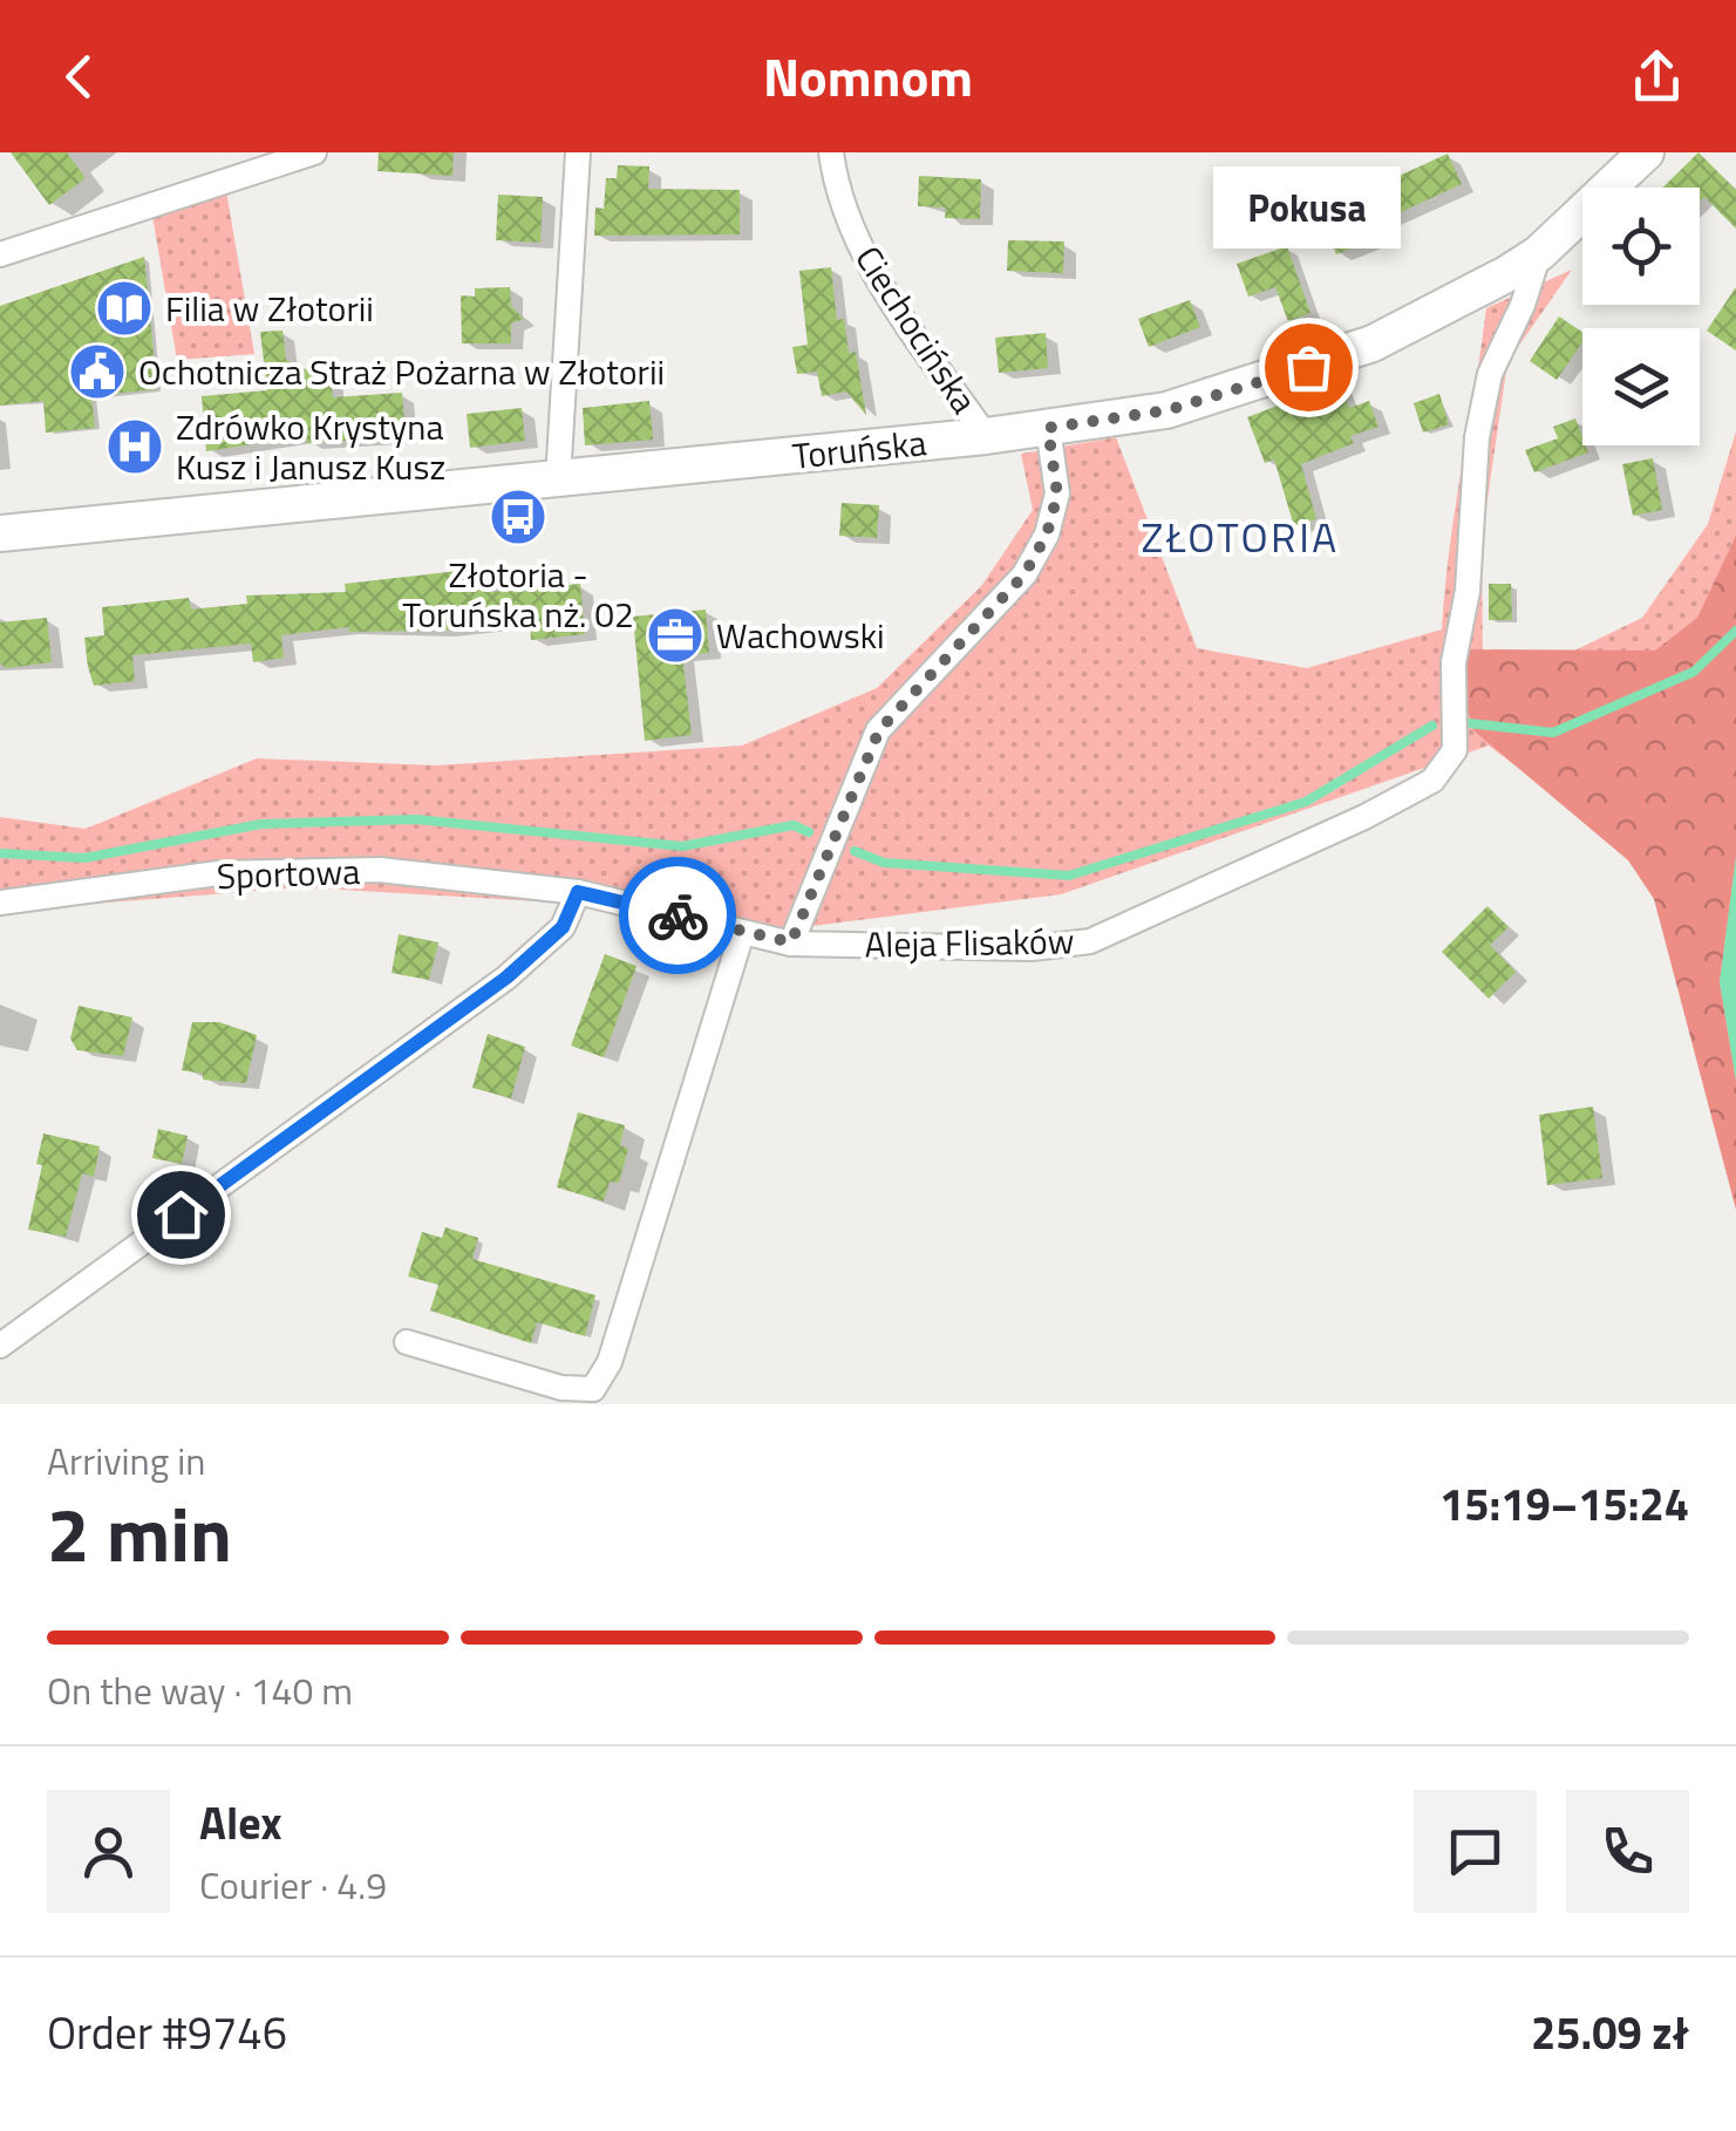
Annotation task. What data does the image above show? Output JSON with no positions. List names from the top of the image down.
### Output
{
  "streets": {
    "main road": ["Toruńska"],
    "street": ["Ciechocińska", "Sportowa", "Aleja Flisaków"]
  },
  "crossings": [
    ["Ciechocińska", "Toruńska"],
    ["Toruńska", "Aleja Flisaków"],
    ["Sportowa", "Aleja Flisaków"]
  ],
  "districts": ["ZŁOTORIA"],
  "places": {
    "library": ["Filia w Złotorii"],
    "other": ["Pokusa"],
    "public building": ["Ochotnicza Straż Pożarna w Złotorii"],
    "hospital": ["Zdrówko Krystyna Kusz i Janusz Kusz"],
    "bus stop": ["Złotoria - Toruńska nż. 02"],
    "office": ["Wachowski"]
  },
  "page": {
    "header": "Nomnom",
    "bubble": "Pokusa",
    "heading": ["2 min", "Arriving in", "15:19–15:24"],
    "panel": [
      "Alex",
      "Courier · 4.9",
      "Order #9746",
      "25.09 zł"
    ],
    "bar": "On the way · 140 m"
  }
}
